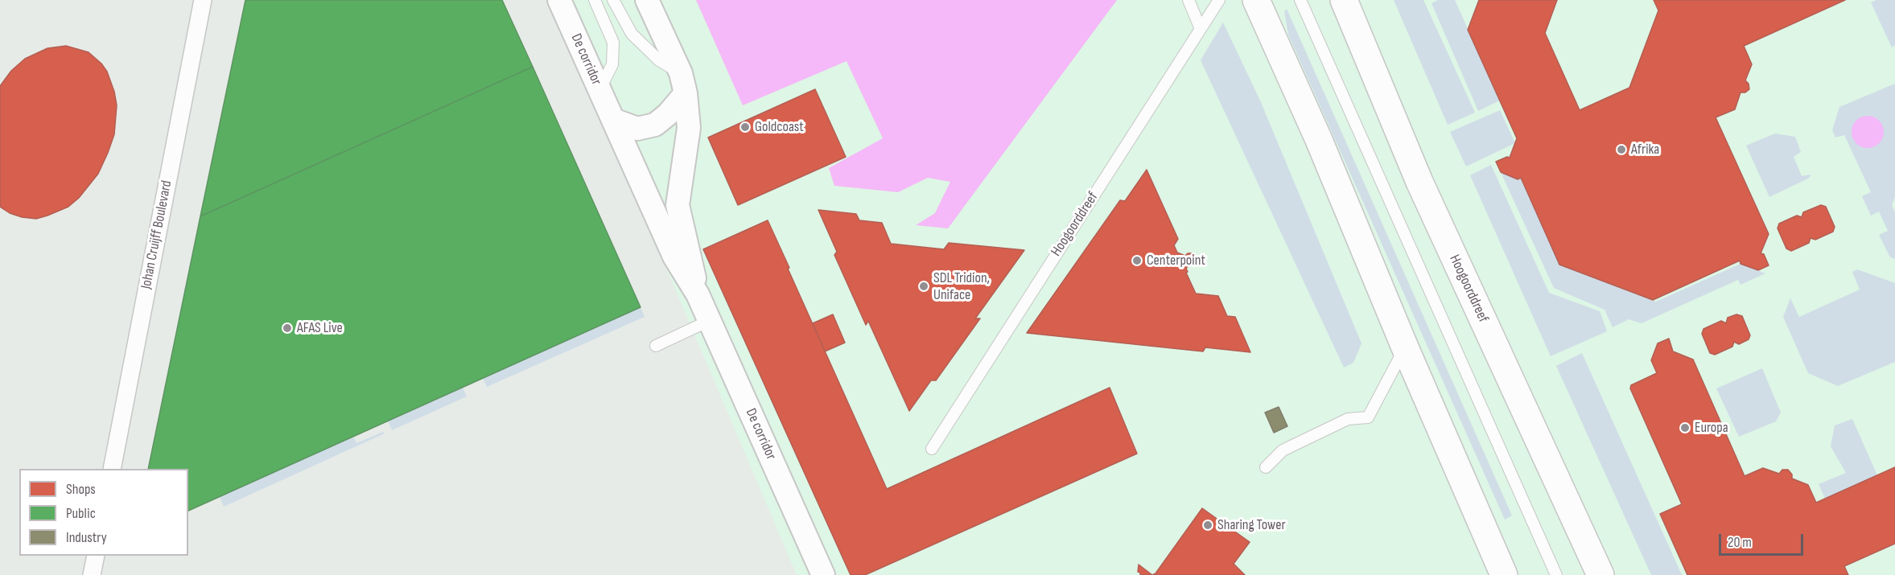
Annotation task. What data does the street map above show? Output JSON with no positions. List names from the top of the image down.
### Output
{
  "streets": {
    "street": ["De corridor", "Hoogoorddreef", "Johan Cruijff Boulevard"]
  },
  "places": [
    "Goldcoast",
    "Afrika",
    "Centerpoint",
    "SDL Tridion, Uniface",
    "AFAS Live",
    "Europa",
    "Sharing Tower"
  ],
  "legend": ["Shops", "Public", "Industry"],
  "scale_bar": "20 m"
}
